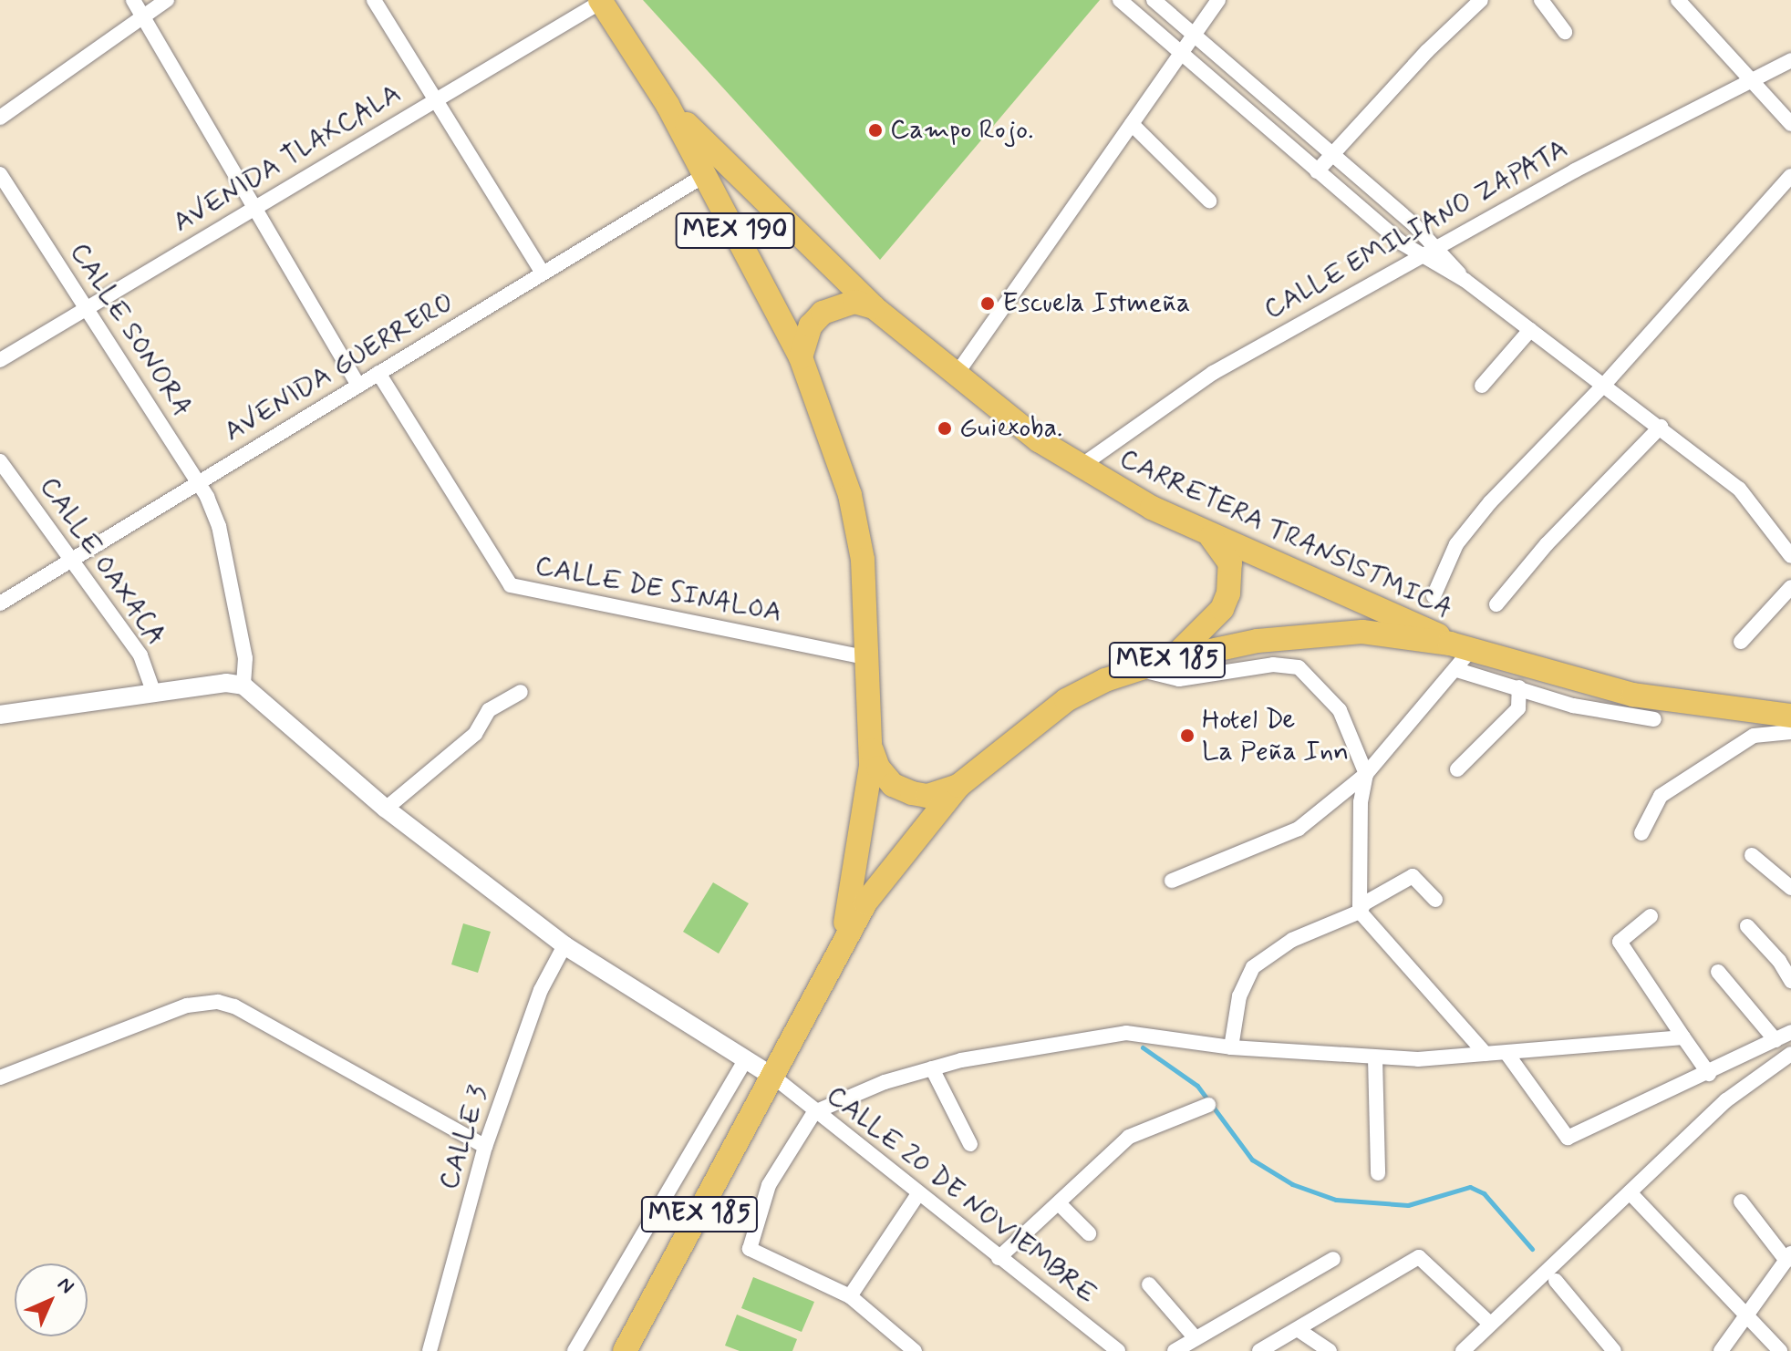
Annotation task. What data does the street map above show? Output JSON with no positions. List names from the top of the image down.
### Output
{
  "streets": {
    "main road": ["MEX 190", "CARRETERA TRANSISTMICA", "MEX 185"],
    "street": [
      "AVENIDA TLAXCALA",
      "CALLE EMILIANO ZAPATA",
      "CALLE SONORA",
      "AVENIDA GUERRERO",
      "CALLE OAXACA",
      "CALLE DE SINALOA",
      "CALLE 3",
      "CALLE 20 DE NOVIEMBRE"
    ]
  },
  "crossings": [
    ["AVENIDA TLAXCALA", "MEX 190"],
    ["AVENIDA TLAXCALA", "CALLE SONORA"],
    ["CALLE EMILIANO ZAPATA", "CARRETERA TRANSISTMICA"],
    ["MEX 190", "AVENIDA GUERRERO"],
    ["MEX 190", "CARRETERA TRANSISTMICA"],
    ["CALLE SONORA", "AVENIDA GUERRERO"],
    ["AVENIDA GUERRERO", "CALLE OAXACA"],
    ["AVENIDA GUERRERO", "CALLE DE SINALOA"],
    ["CARRETERA TRANSISTMICA", "CALLE DE SINALOA"],
    ["CARRETERA TRANSISTMICA", "CALLE 20 DE NOVIEMBRE"]
  ],
  "places": [
    "Campo Rojo.",
    "Escuela Istmeña",
    "Guiexoba.",
    "Hotel De La Peña Inn"
  ],
  "north": "top right"
}
